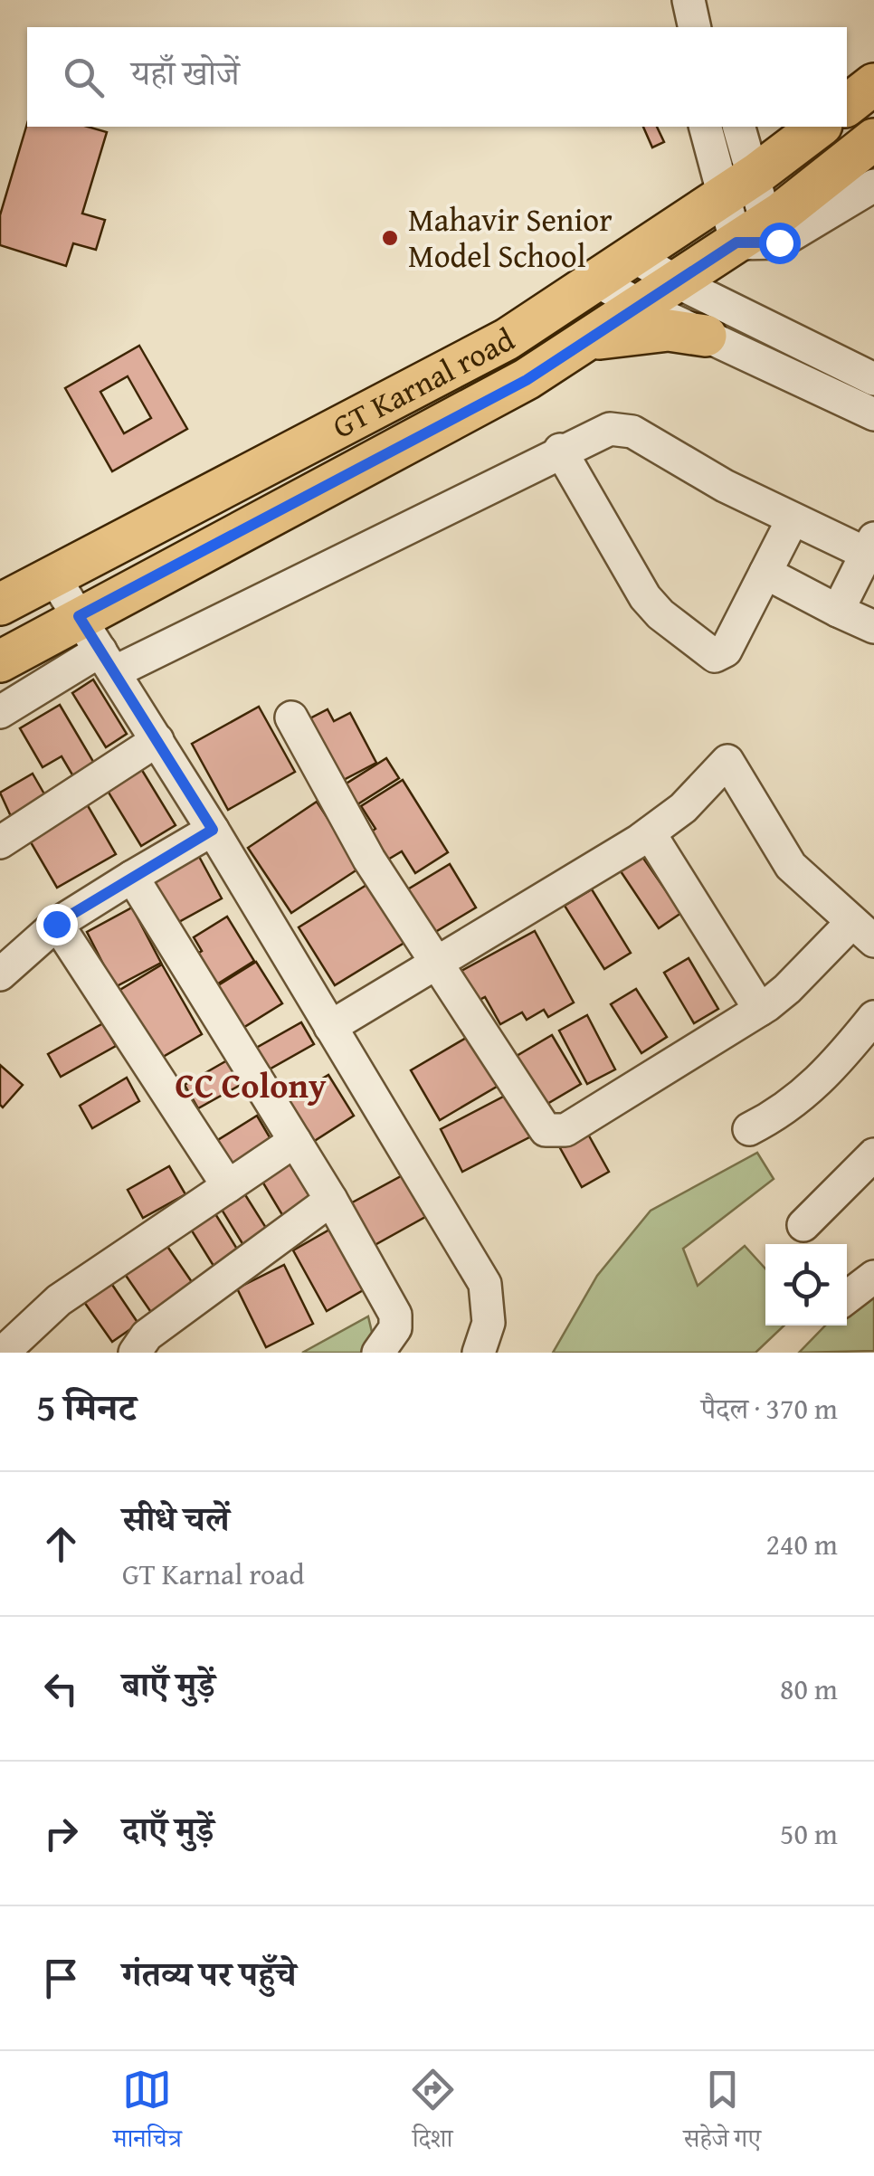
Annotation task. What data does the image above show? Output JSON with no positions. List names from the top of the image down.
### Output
{
  "streets": {
    "main road": ["GT Karnal road"]
  },
  "districts": ["CC Colony"],
  "places": ["Mahavir Senior Model School"],
  "page": {
    "search": "यहाँ खोजें",
    "heading": ["5 मिनट", "पैदल · 370 m"],
    "list": [
      ["सीधे चलें", "GT Karnal road", "240 m"],
      ["बाएँ मुड़ें", "80 m"],
      ["दाएँ मुड़ें", "50 m"],
      "गंतव्य पर पहुँचे"
    ],
    "nav": ["मानचित्र", "दिशा", "सहेजे गए"]
  }
}
